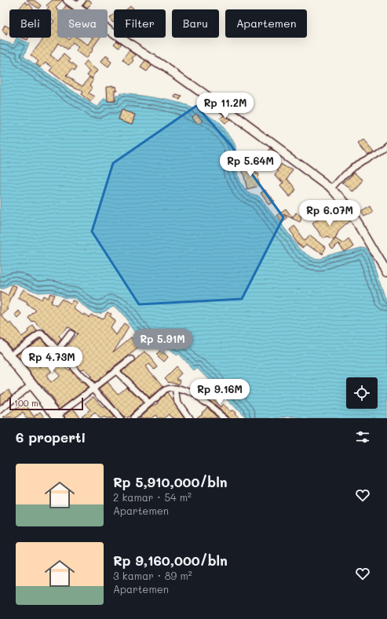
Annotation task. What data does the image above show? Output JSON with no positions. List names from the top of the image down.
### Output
{
  "scale_bar": "100 m",
  "page": {
    "chip": [
      "Beli",
      "Sewa",
      "Filter",
      "Baru",
      "Apartemen"
    ],
    "price": [
      "Rp 11.2M",
      "Rp 5.64M",
      "Rp 6.07M",
      "Rp 5.91M",
      "Rp 4.73M",
      "Rp 9.16M"
    ],
    "scale": "100 m",
    "heading": "6 properti",
    "list": [
      {
        "name": "Rp 5,910,000/bln",
        "note": "2 kamar · 54 m² · Apartemen"
      },
      {
        "name": "Rp 9,160,000/bln",
        "note": "3 kamar · 89 m² · Apartemen"
      }
    ]
  }
}
